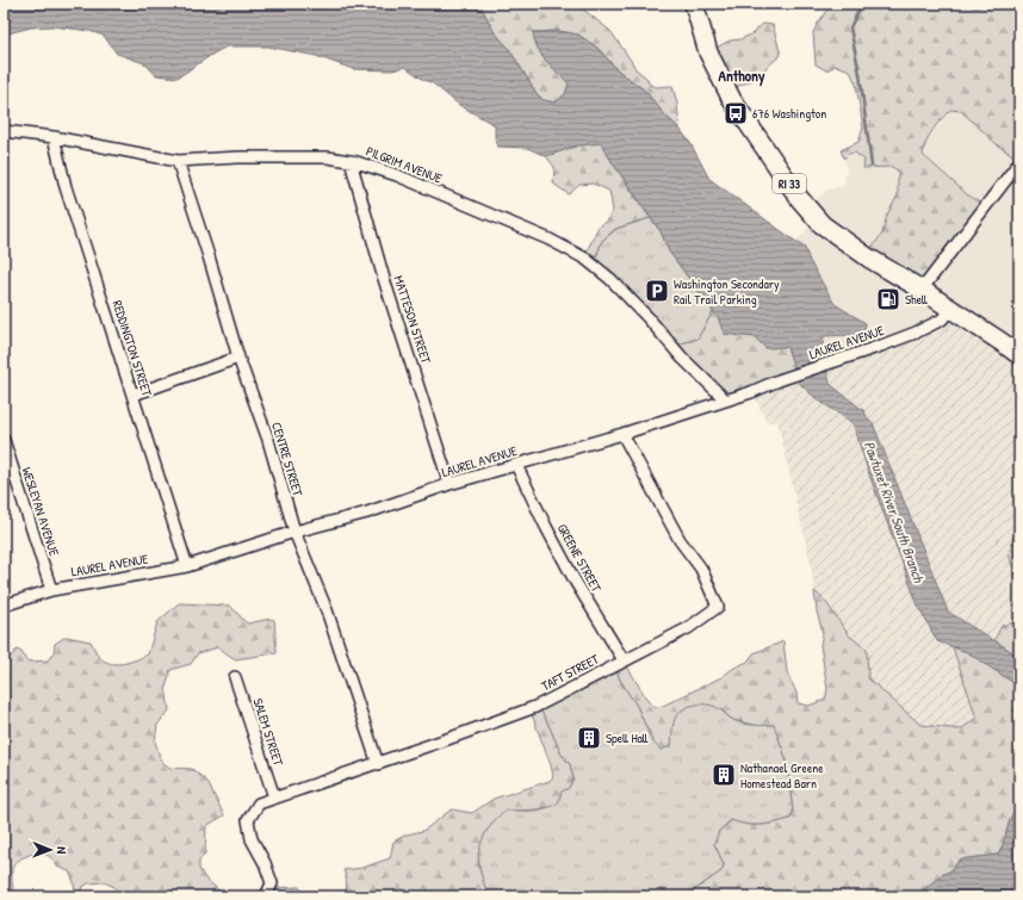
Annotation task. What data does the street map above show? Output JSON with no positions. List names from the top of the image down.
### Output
{
  "streets": {
    "main road": ["RI 33"],
    "street": [
      "PILGRIM AVENUE",
      "MATTESON STREET",
      "LAUREL AVENUE",
      "REDDINGTON STREET",
      "CENTRE STREET",
      "WESLEYAN AVENUE",
      "GREENE STREET",
      "TAFT STREET",
      "SALEM STREET"
    ]
  },
  "crossings": [
    ["PILGRIM AVENUE", "MATTESON STREET"],
    ["PILGRIM AVENUE", "LAUREL AVENUE"],
    ["PILGRIM AVENUE", "REDDINGTON STREET"],
    ["PILGRIM AVENUE", "CENTRE STREET"],
    ["RI 33", "LAUREL AVENUE"],
    ["MATTESON STREET", "LAUREL AVENUE"],
    ["LAUREL AVENUE", "REDDINGTON STREET"],
    ["LAUREL AVENUE", "CENTRE STREET"],
    ["LAUREL AVENUE", "WESLEYAN AVENUE"],
    ["LAUREL AVENUE", "GREENE STREET"],
    ["LAUREL AVENUE", "TAFT STREET"],
    ["CENTRE STREET", "TAFT STREET"],
    ["GREENE STREET", "TAFT STREET"],
    ["TAFT STREET", "SALEM STREET"]
  ],
  "districts": ["Anthony"],
  "water": ["Pawtuxet River South Branch"],
  "places": {
    "bus stop": ["676 Washington"],
    "parking": ["Washington Secondary Rail Trail Parking"],
    "fuel station": ["Shell"],
    "building": ["Spell Hall", "Nathanael Greene Homestead Barn"]
  },
  "north": "right"
}
